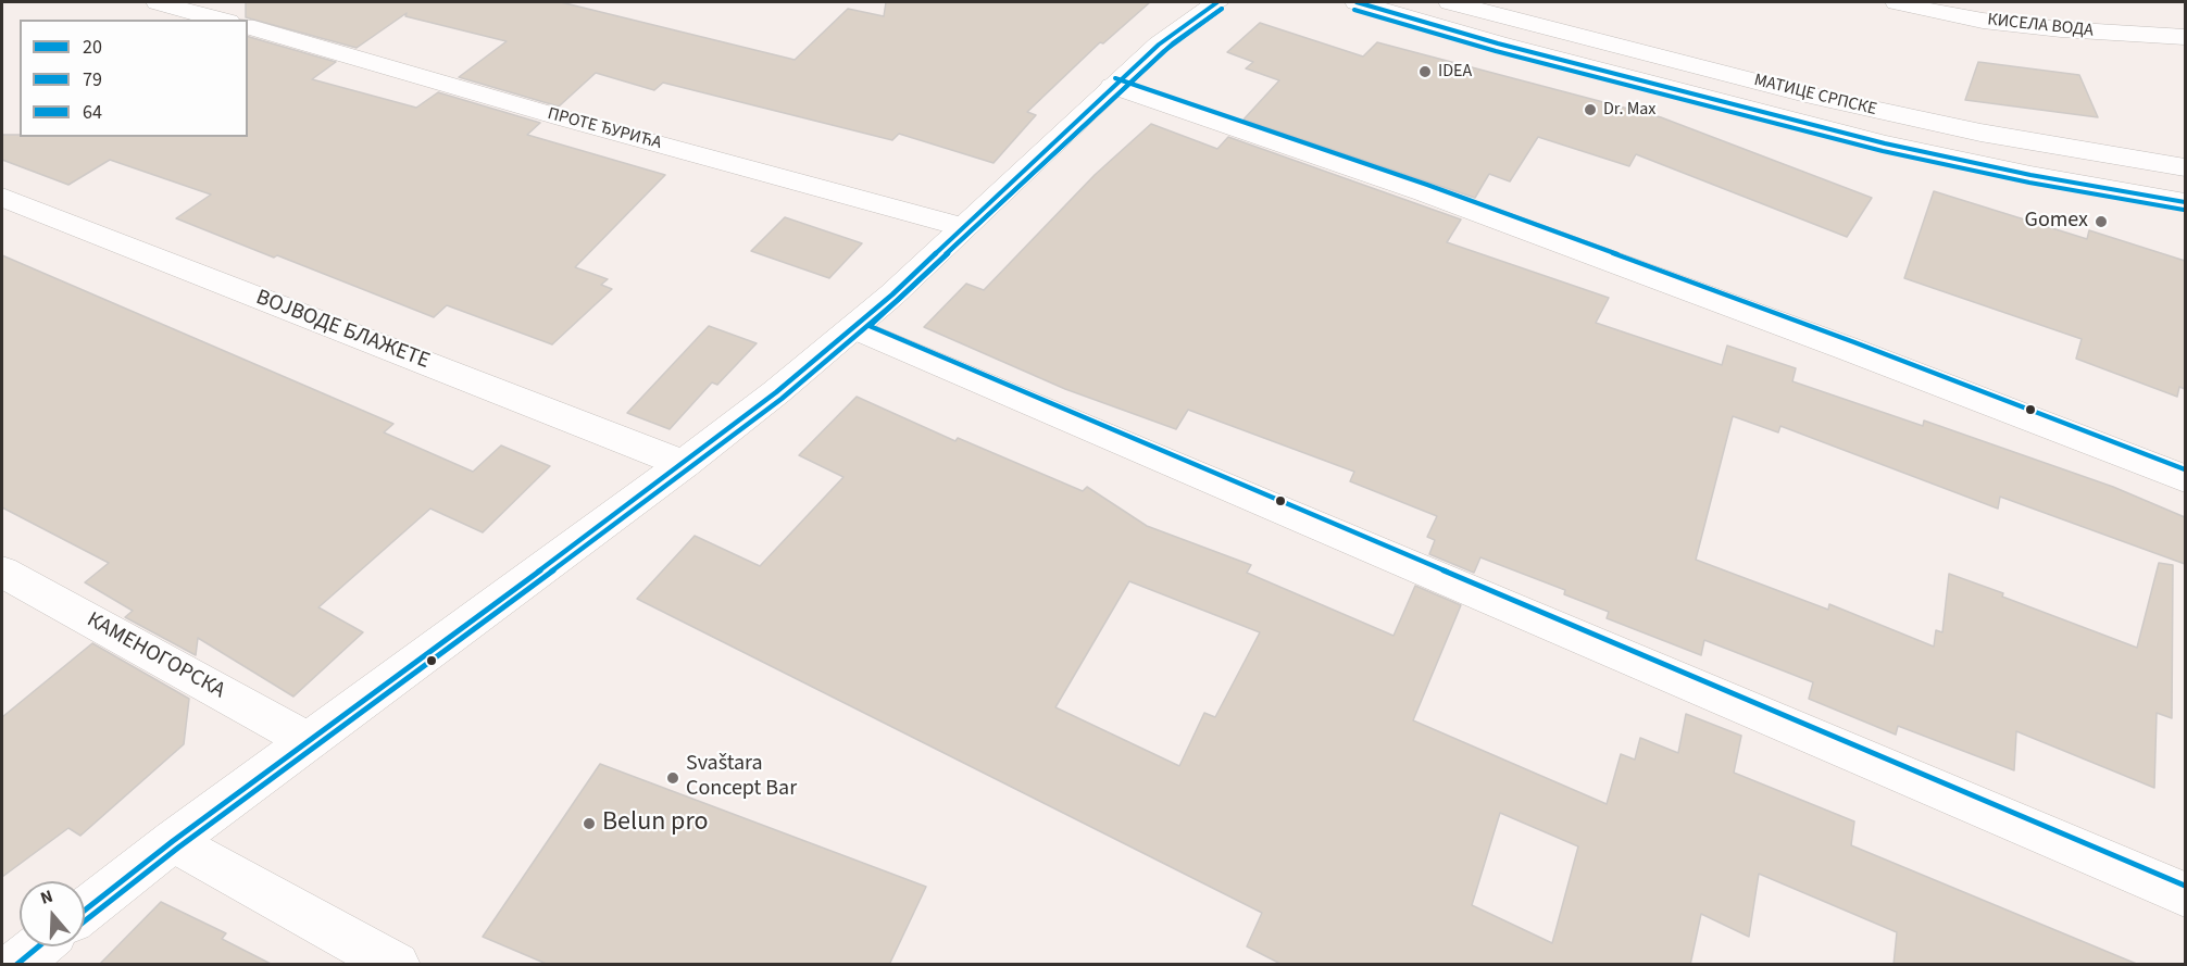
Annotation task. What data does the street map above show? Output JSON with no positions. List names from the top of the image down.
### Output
{
  "streets": {
    "street": [
      "КИСЕЛА ВОДА",
      "МАТИЦЕ СРПСКЕ",
      "ПРОТЕ ЂУРИЋА",
      "ВОЈВОДЕ БЛАЖЕТЕ",
      "КАМЕНОГОРСКА"
    ]
  },
  "places": [
    "IDEA",
    "Dr. Max",
    "Gomex",
    "Svaštara Concept Bar",
    "Belun pro"
  ],
  "lines": ["transit line 20", "transit line 79", "transit line 64"],
  "legend": ["20", "79", "64"],
  "north": "top"
}
